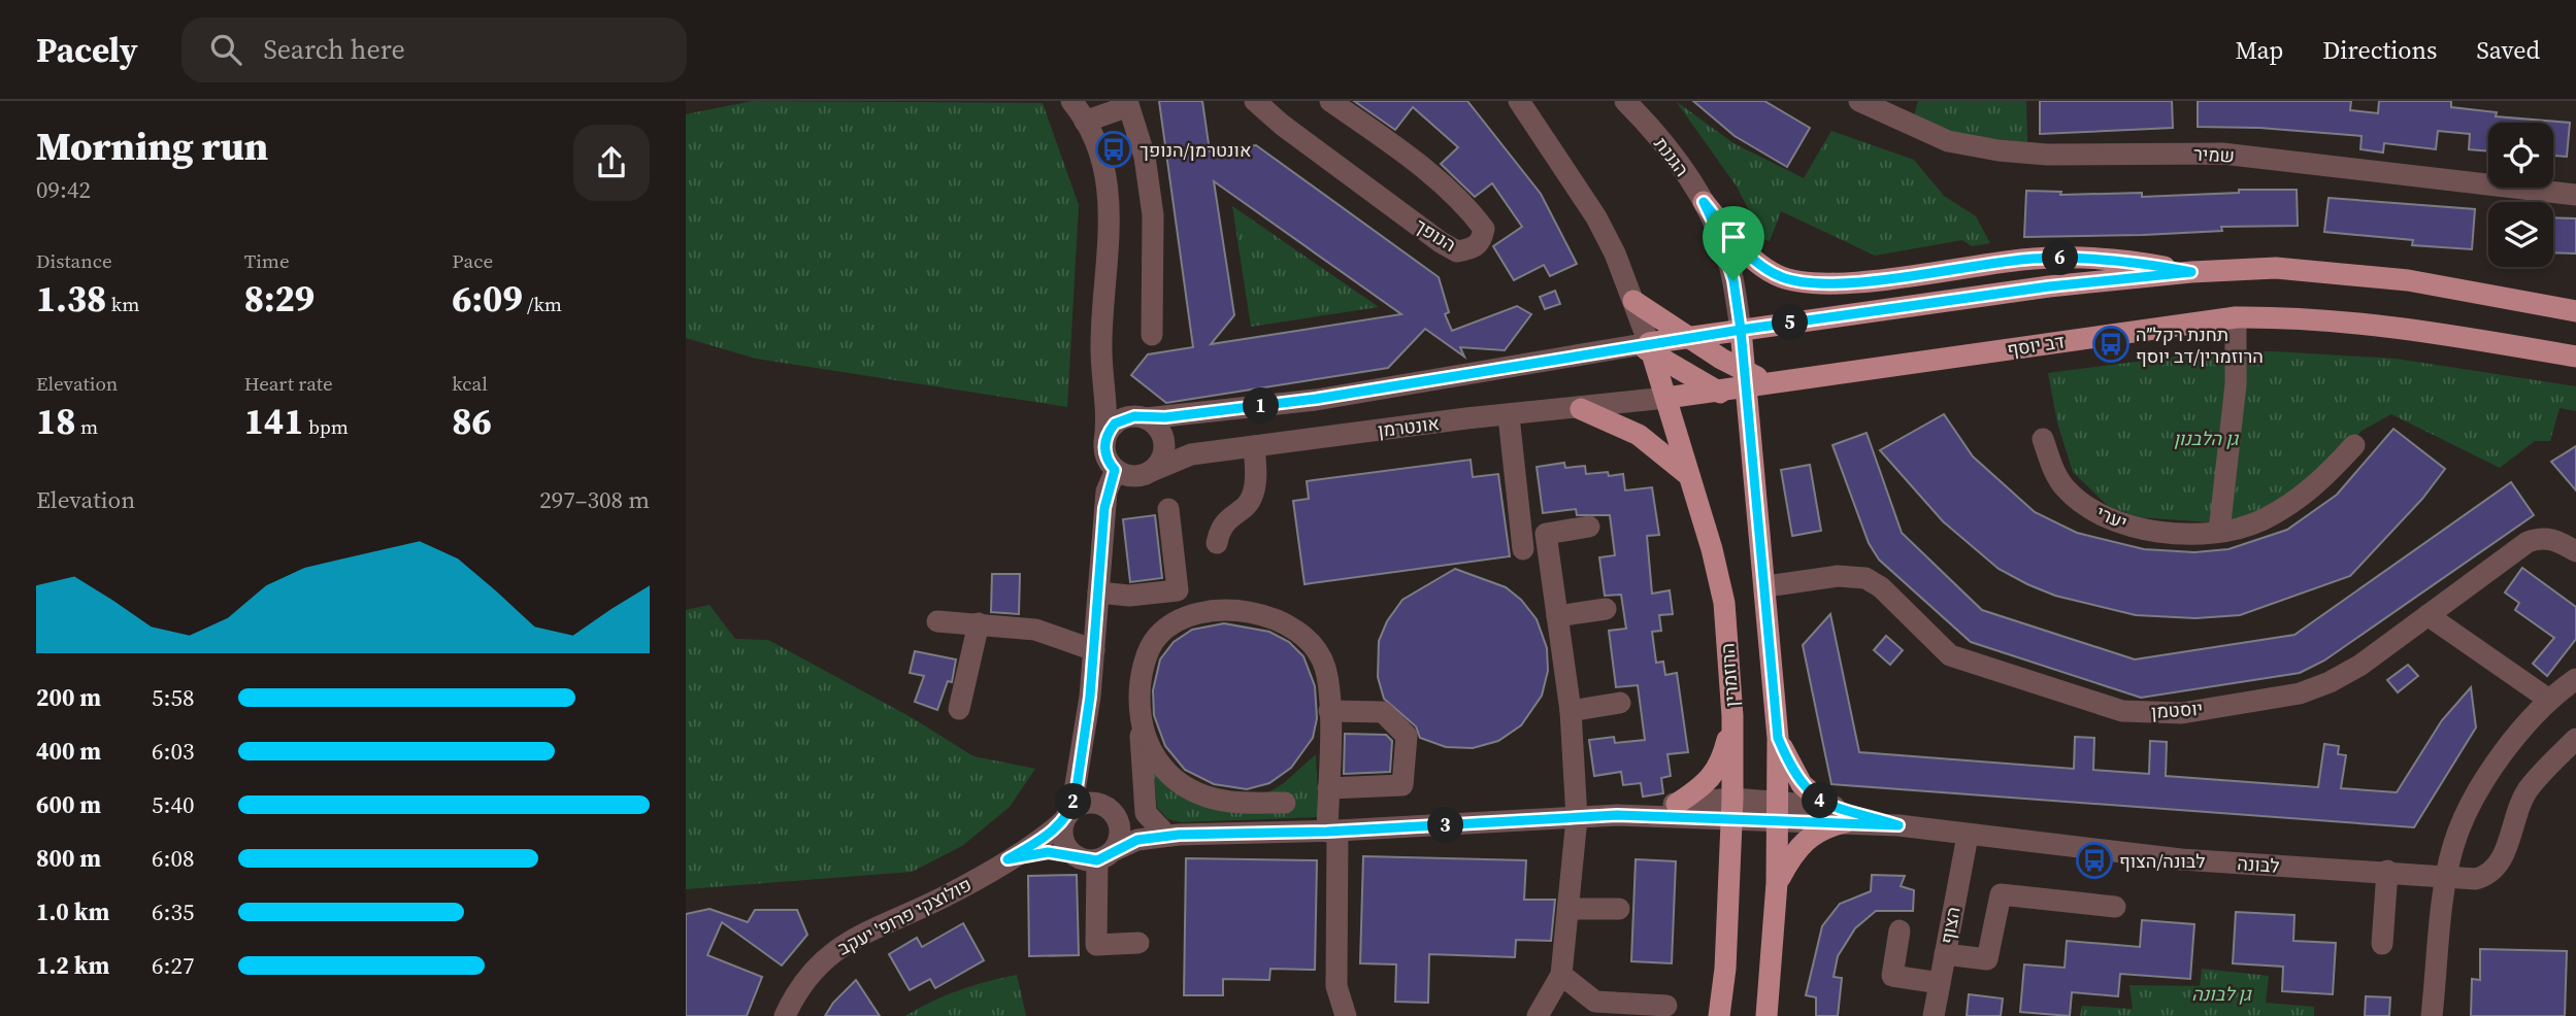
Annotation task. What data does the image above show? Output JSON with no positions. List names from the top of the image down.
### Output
{
  "streets": {
    "main road": ["הגננת", "דב יוסף", "הרוזמרין"],
    "street": [
      "שמיר",
      "הנופך",
      "אונטרמן",
      "יערי",
      "יוסטמן",
      "לבונה",
      "פולוצקי פרופ' יעקב",
      "הצוף"
    ]
  },
  "crossings": [
    ["הגננת", "דב יוסף"],
    ["דב יוסף", "אונטרמן"],
    ["דב יוסף", "הרוזמרין"],
    ["אונטרמן", "הרוזמרין"],
    ["הרוזמרין", "לבונה"],
    ["לבונה", "הצוף"]
  ],
  "parks": ["גן הלבנון", "גן לבונה"],
  "places": {
    "bus stop": ["אונטרמן/הנופך", "תחנת רקל״ה הרוזמרין/דב יוסף", "לבונה/הצוף"]
  },
  "page": {
    "header": "Pacely",
    "search": "Search here",
    "nav": ["Map", "Directions", "Saved"],
    "heading": ["Morning run", "09:42"],
    "stats": [
      ["Distance", "1.38 km"],
      ["Time", "8:29"],
      ["Pace", "6:09 /km"],
      ["Elevation", "18 m"],
      ["Heart rate", "141 bpm"],
      ["kcal", "86"]
    ],
    "pins": [
      "6",
      "5",
      "1",
      "4",
      "2",
      "3"
    ],
    "chart": ["Elevation", "297–308 m"],
    "list": [
      {
        "name": "200 m",
        "note": "5:58"
      },
      {
        "name": "400 m",
        "note": "6:03"
      },
      {
        "name": "600 m",
        "note": "5:40"
      },
      {
        "name": "800 m",
        "note": "6:08"
      },
      {
        "name": "1.0 km",
        "note": "6:35"
      },
      {
        "name": "1.2 km",
        "note": "6:27"
      }
    ]
  }
}
